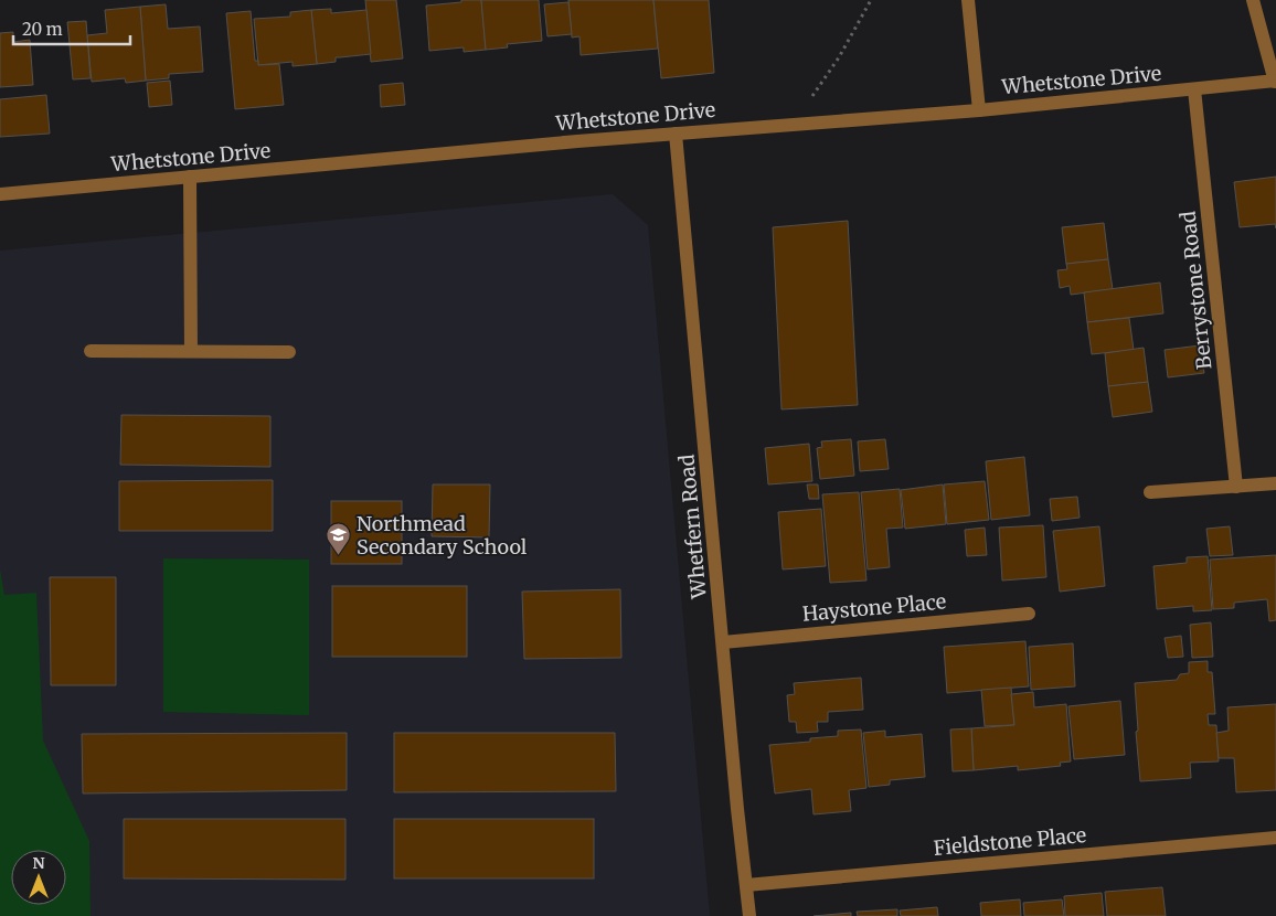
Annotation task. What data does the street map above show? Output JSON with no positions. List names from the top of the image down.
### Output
{
  "streets": {
    "street": [
      "Whetstone Drive",
      "Berrystone Road",
      "Whetfern Road",
      "Haystone Place",
      "Fieldstone Place"
    ]
  },
  "crossings": [
    ["Whetstone Drive", "Berrystone Road"],
    ["Whetstone Drive", "Whetfern Road"],
    ["Whetfern Road", "Haystone Place"],
    ["Whetfern Road", "Fieldstone Place"]
  ],
  "places": {
    "school or university": ["Northmead Secondary School"]
  },
  "scale_bar": "20 m",
  "north": "top"
}
